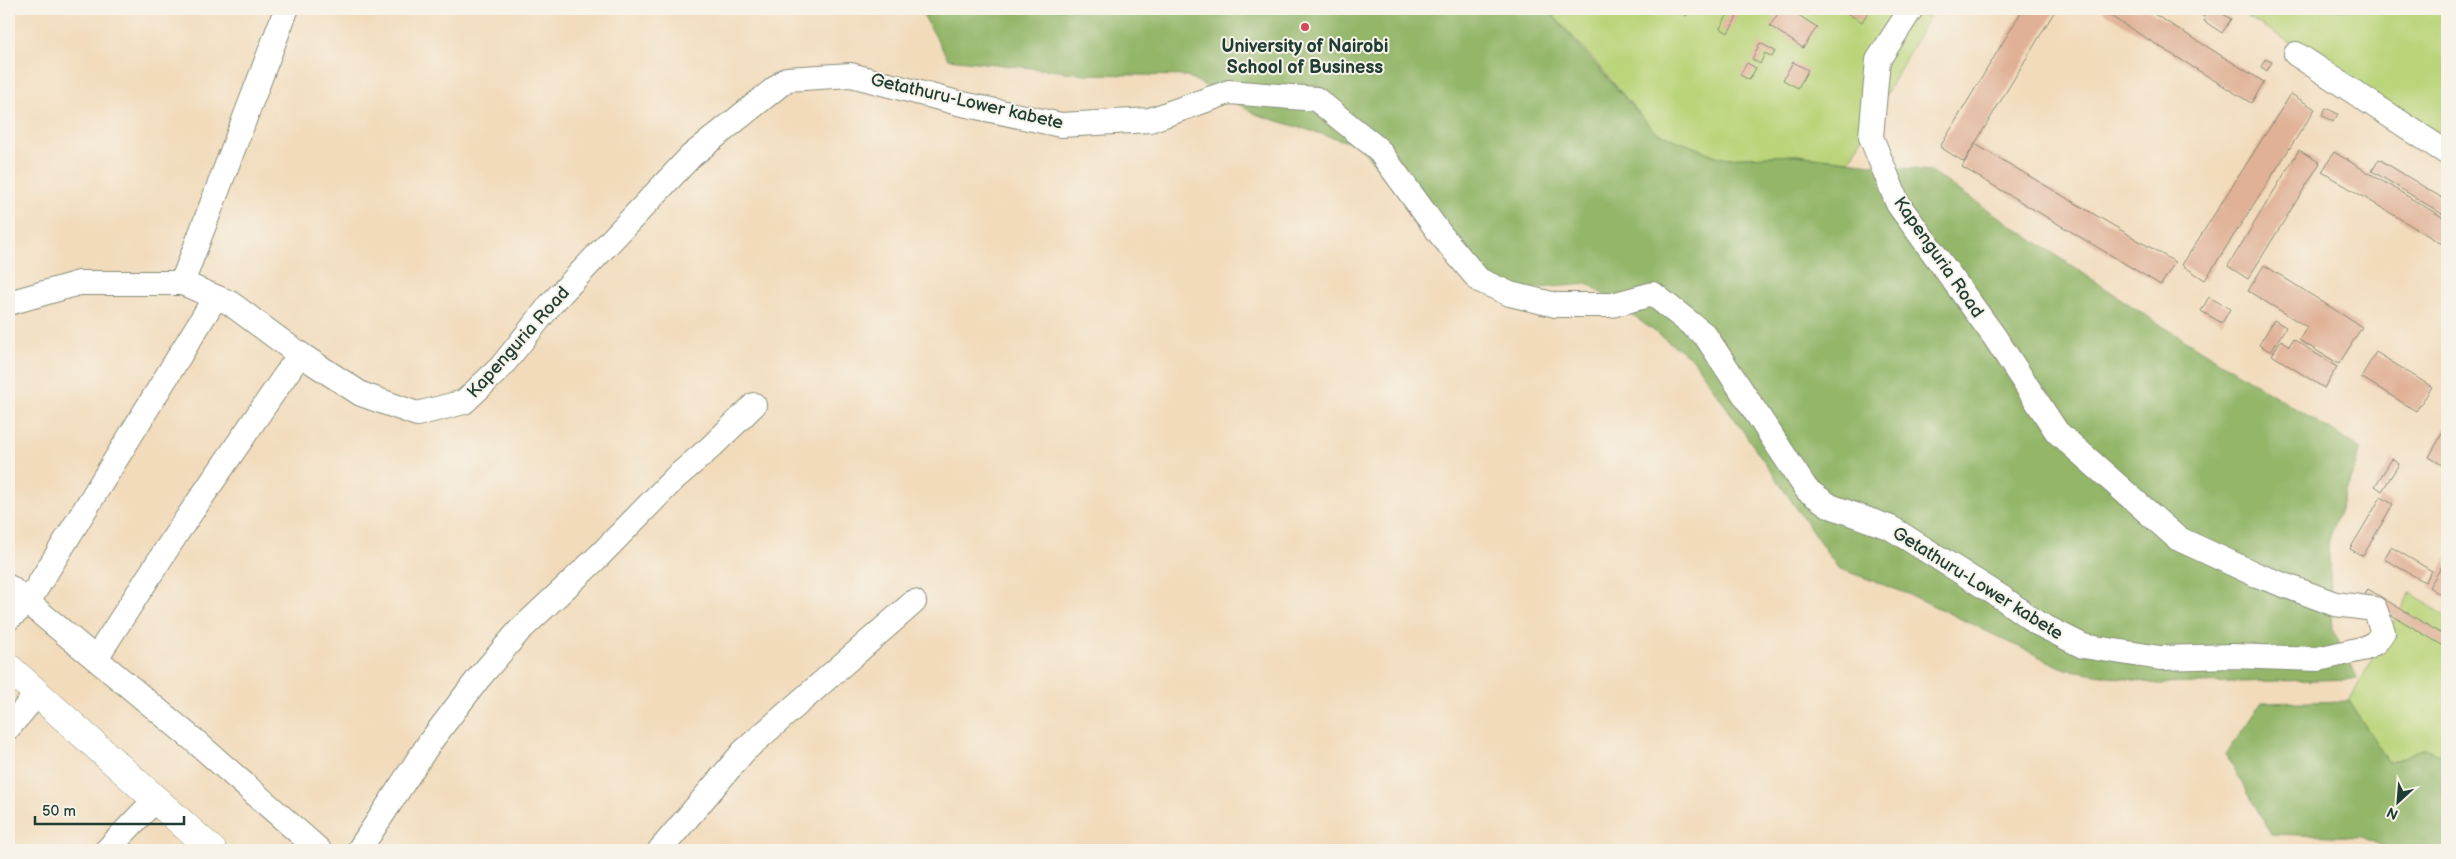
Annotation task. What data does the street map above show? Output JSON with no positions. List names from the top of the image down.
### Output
{
  "streets": {
    "street": ["Getathuru-Lower kabete", "Kapenguria Road"]
  },
  "crossings": [
    ["Getathuru-Lower kabete", "Kapenguria Road"]
  ],
  "places": ["University of Nairobi School of Business"],
  "scale_bar": "50 m",
  "north": "bottom left"
}
